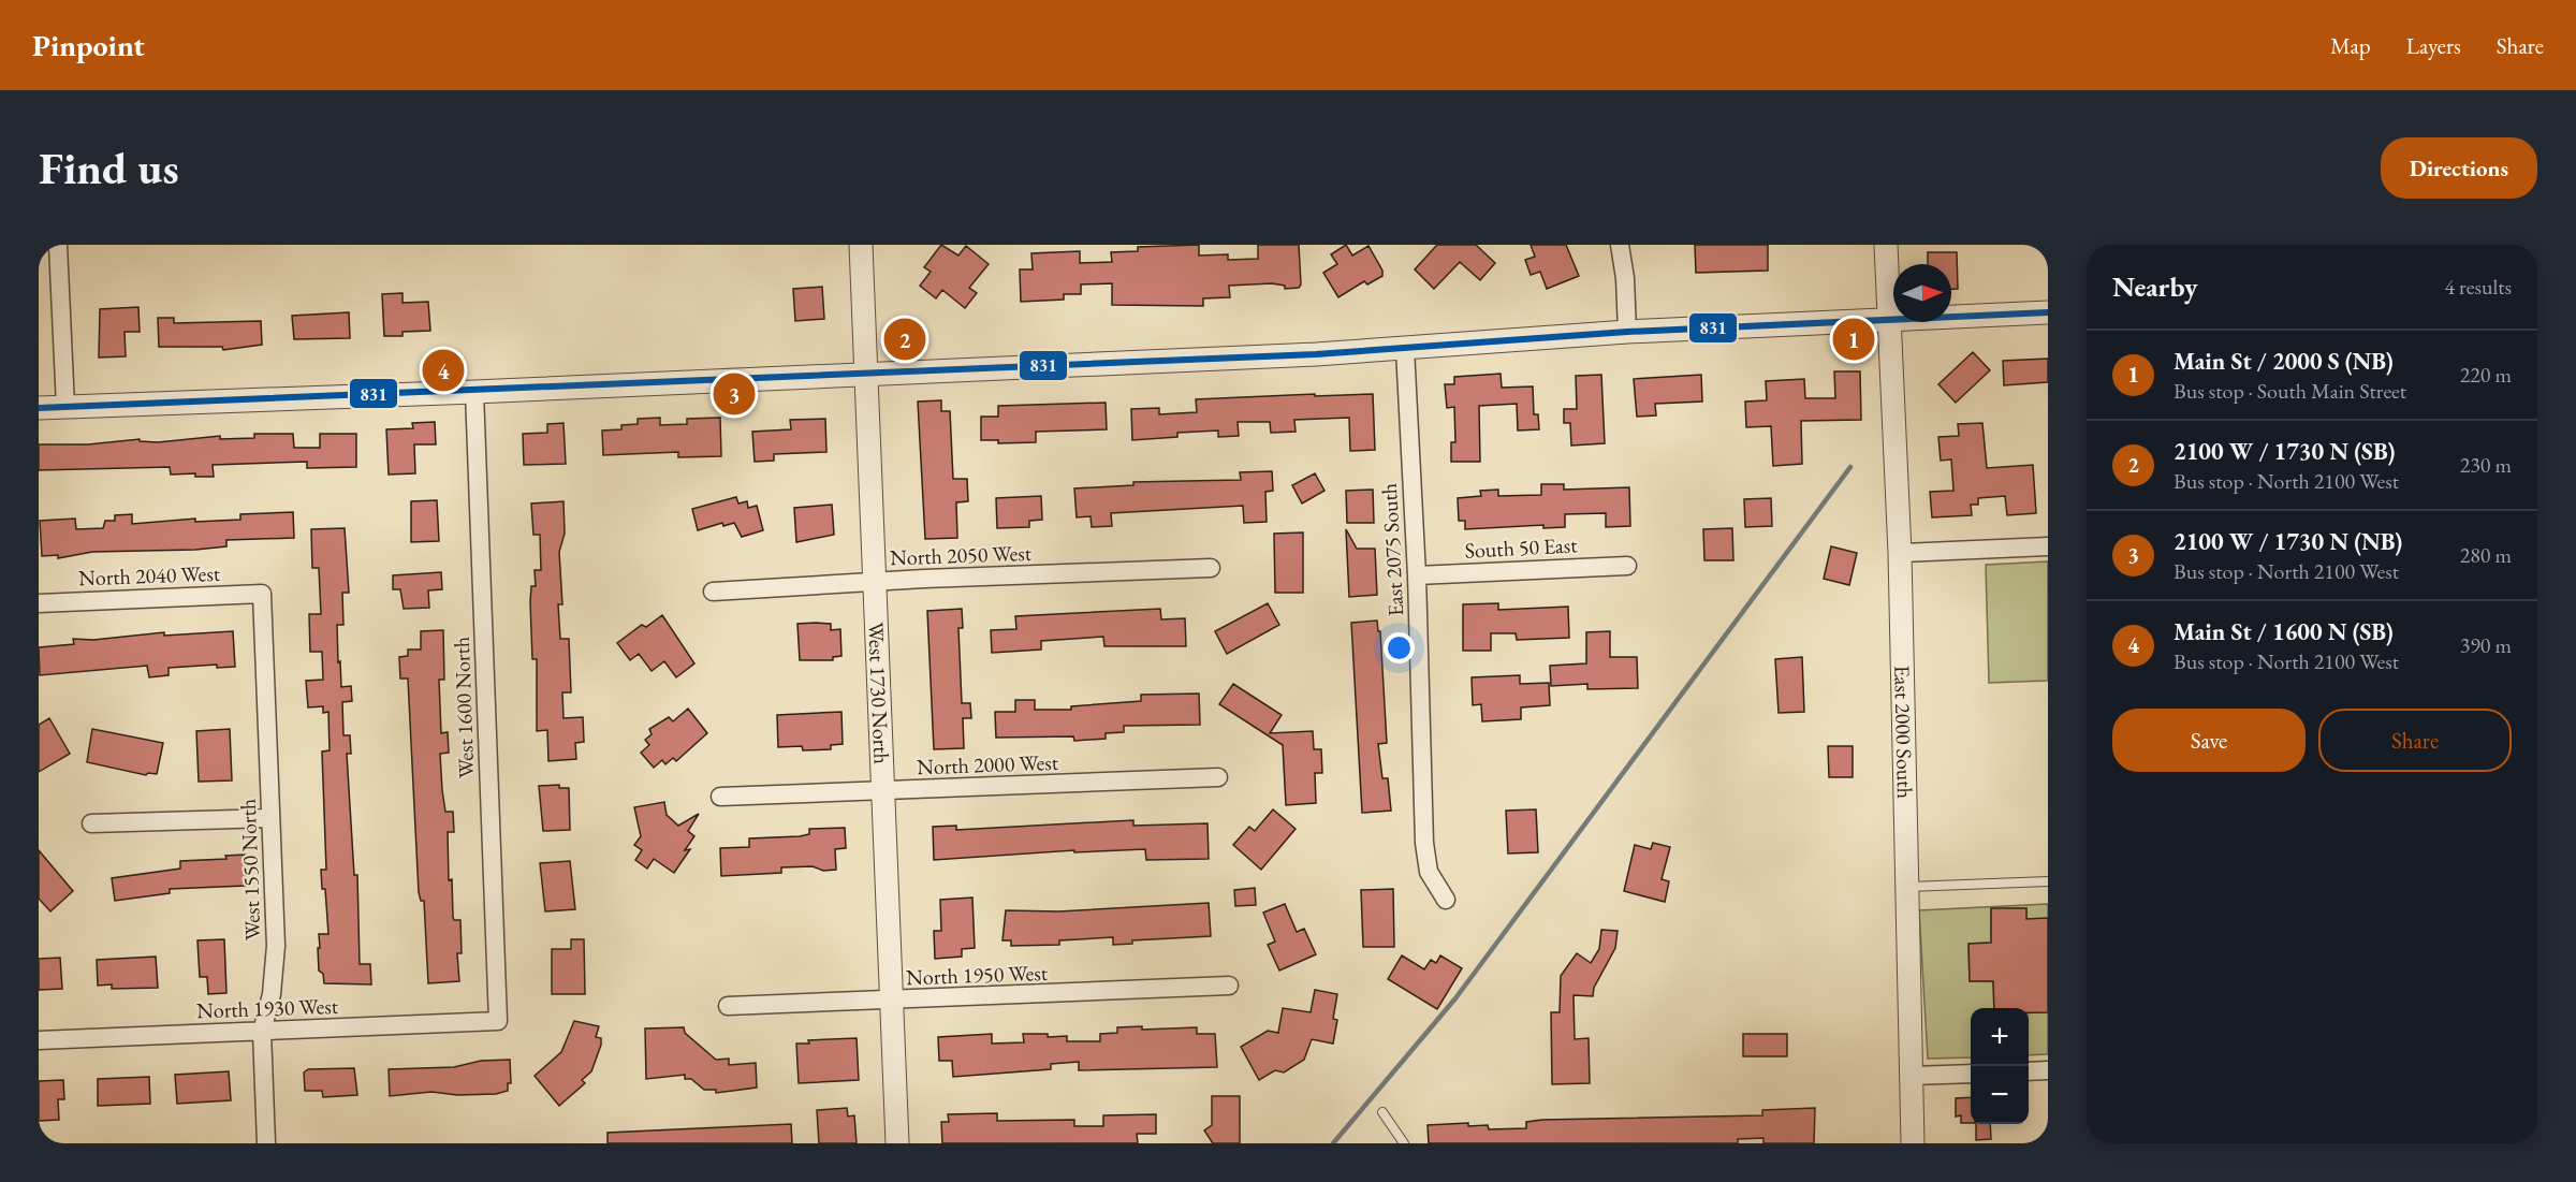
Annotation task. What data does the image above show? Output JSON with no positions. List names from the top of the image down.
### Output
{
  "streets": {
    "street": [
      "South 50 East",
      "East 2075 South",
      "North 2050 West",
      "North 2040 West",
      "West 1730 North",
      "West 1600 North",
      "East 2000 South",
      "North 2000 West",
      "West 1550 North",
      "North 1950 West",
      "North 1930 West"
    ]
  },
  "crossings": [
    ["South 50 East", "East 2075 South"],
    ["North 2050 West", "West 1730 North"],
    ["North 2040 West", "West 1550 North"],
    ["West 1730 North", "North 2000 West"],
    ["West 1730 North", "North 1950 West"],
    ["West 1600 North", "North 1930 West"],
    ["West 1550 North", "North 1930 West"]
  ],
  "lines": ["transit line 831"],
  "north": "right",
  "page": {
    "header": "Pinpoint",
    "nav": ["Map", "Layers", "Share"],
    "buttons": [
      "Directions",
      ["Save", "Share"]
    ],
    "title": "Find us",
    "heading": ["Nearby", "4 results"],
    "pins": [
      "1",
      "2",
      "4",
      "3"
    ],
    "list": [
      {
        "mark": "1",
        "name": "Main St / 2000 S (NB)",
        "note": "Bus stop · South Main Street",
        "value": "220 m"
      },
      {
        "mark": "2",
        "name": "2100 W / 1730 N (SB)",
        "note": "Bus stop · North 2100 West",
        "value": "230 m"
      },
      {
        "mark": "3",
        "name": "2100 W / 1730 N (NB)",
        "note": "Bus stop · North 2100 West",
        "value": "280 m"
      },
      {
        "mark": "4",
        "name": "Main St / 1600 N (SB)",
        "note": "Bus stop · North 2100 West",
        "value": "390 m"
      }
    ],
    "map_buttons": ["+", "−"]
  }
}
